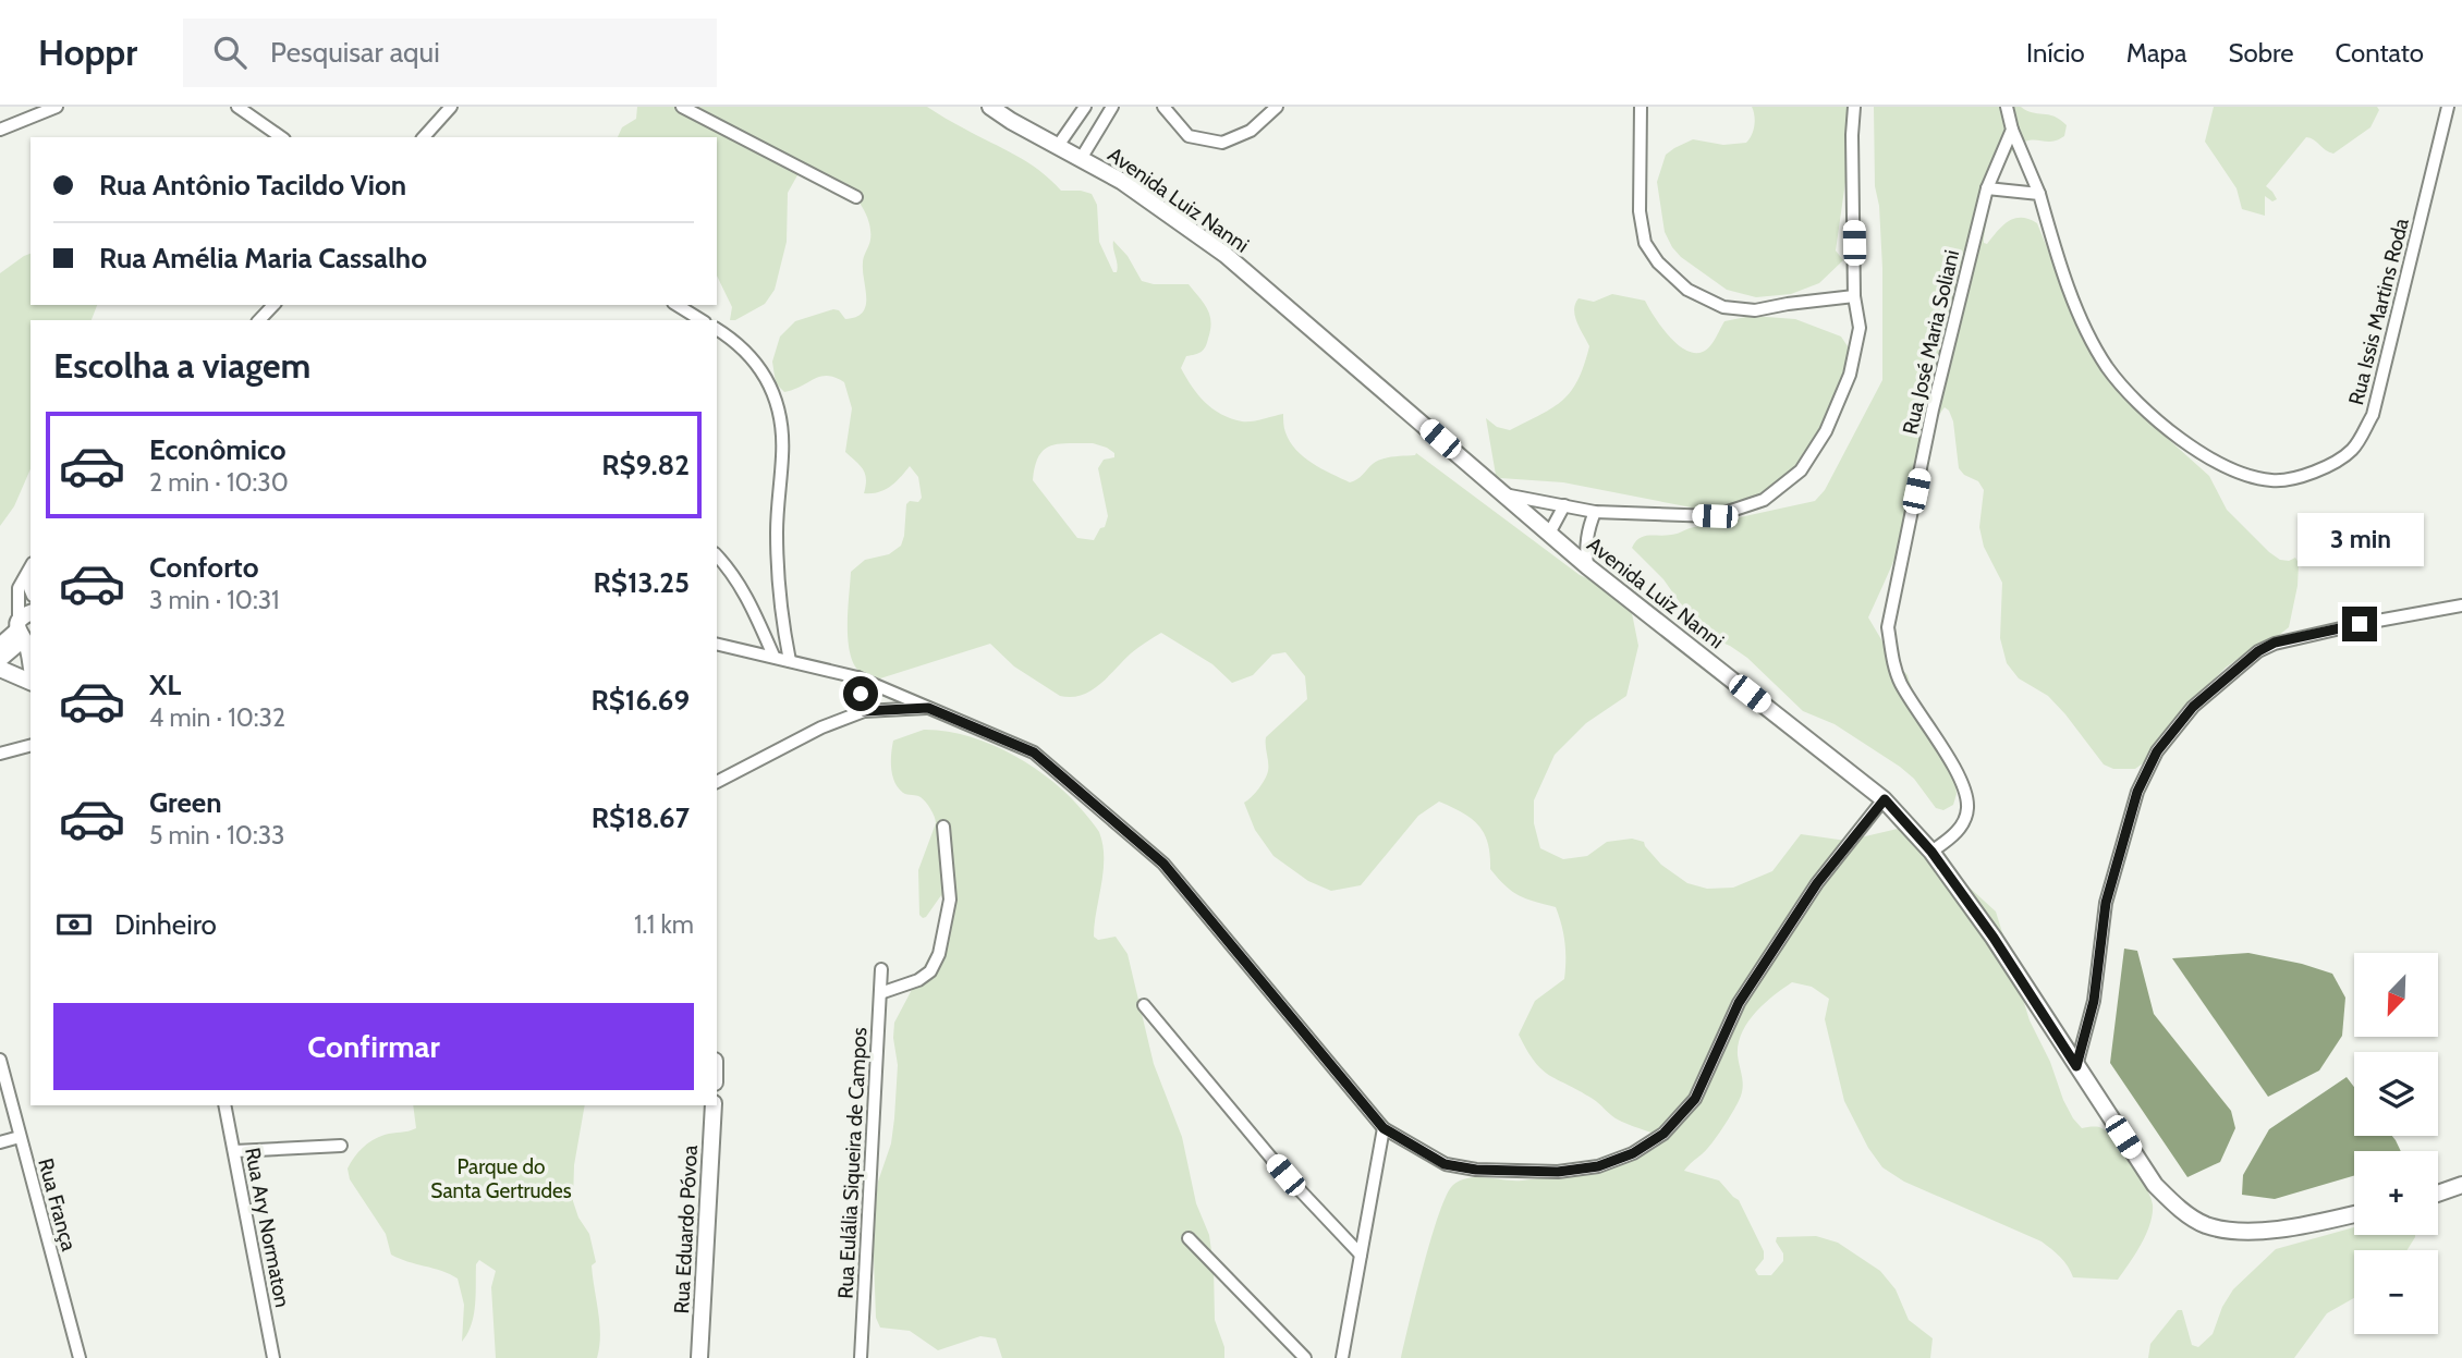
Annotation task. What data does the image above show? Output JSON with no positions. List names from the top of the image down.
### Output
{
  "streets": {
    "street": [
      "Avenida Luiz Nanni",
      "Rua Issis Martins Roda",
      "Rua José Maria Soliani",
      "Rua Eulália Siqueira de Campos",
      "Rua França",
      "Rua Ary Normaton",
      "Rua Eduardo Póvoa"
    ]
  },
  "crossings": [
    ["Avenida Luiz Nanni", "Rua José Maria Soliani"]
  ],
  "parks": ["Parque do Santa Gertrudes"],
  "north": "bottom left",
  "page": {
    "header": "Hoppr",
    "search": "Pesquisar aqui",
    "nav": [
      "Início",
      "Mapa",
      "Sobre",
      "Contato"
    ],
    "banner": ["Rua Antônio Tacildo Vion", "Rua Amélia Maria Cassalho"],
    "heading": "Escolha a viagem",
    "list": [
      {
        "name": "Econômico",
        "note": "2 min · 10:30",
        "value": "R$9.82"
      },
      {
        "name": "Conforto",
        "note": "3 min · 10:31",
        "value": "R$13.25"
      },
      {
        "name": "XL",
        "note": "4 min · 10:32",
        "value": "R$16.69"
      },
      {
        "name": "Green",
        "note": "5 min · 10:33",
        "value": "R$18.67"
      }
    ],
    "bubble": "3 min",
    "pay": ["Dinheiro", "1.1 km"],
    "map_buttons": ["+", "−"],
    "buttons": "Confirmar"
  }
}
